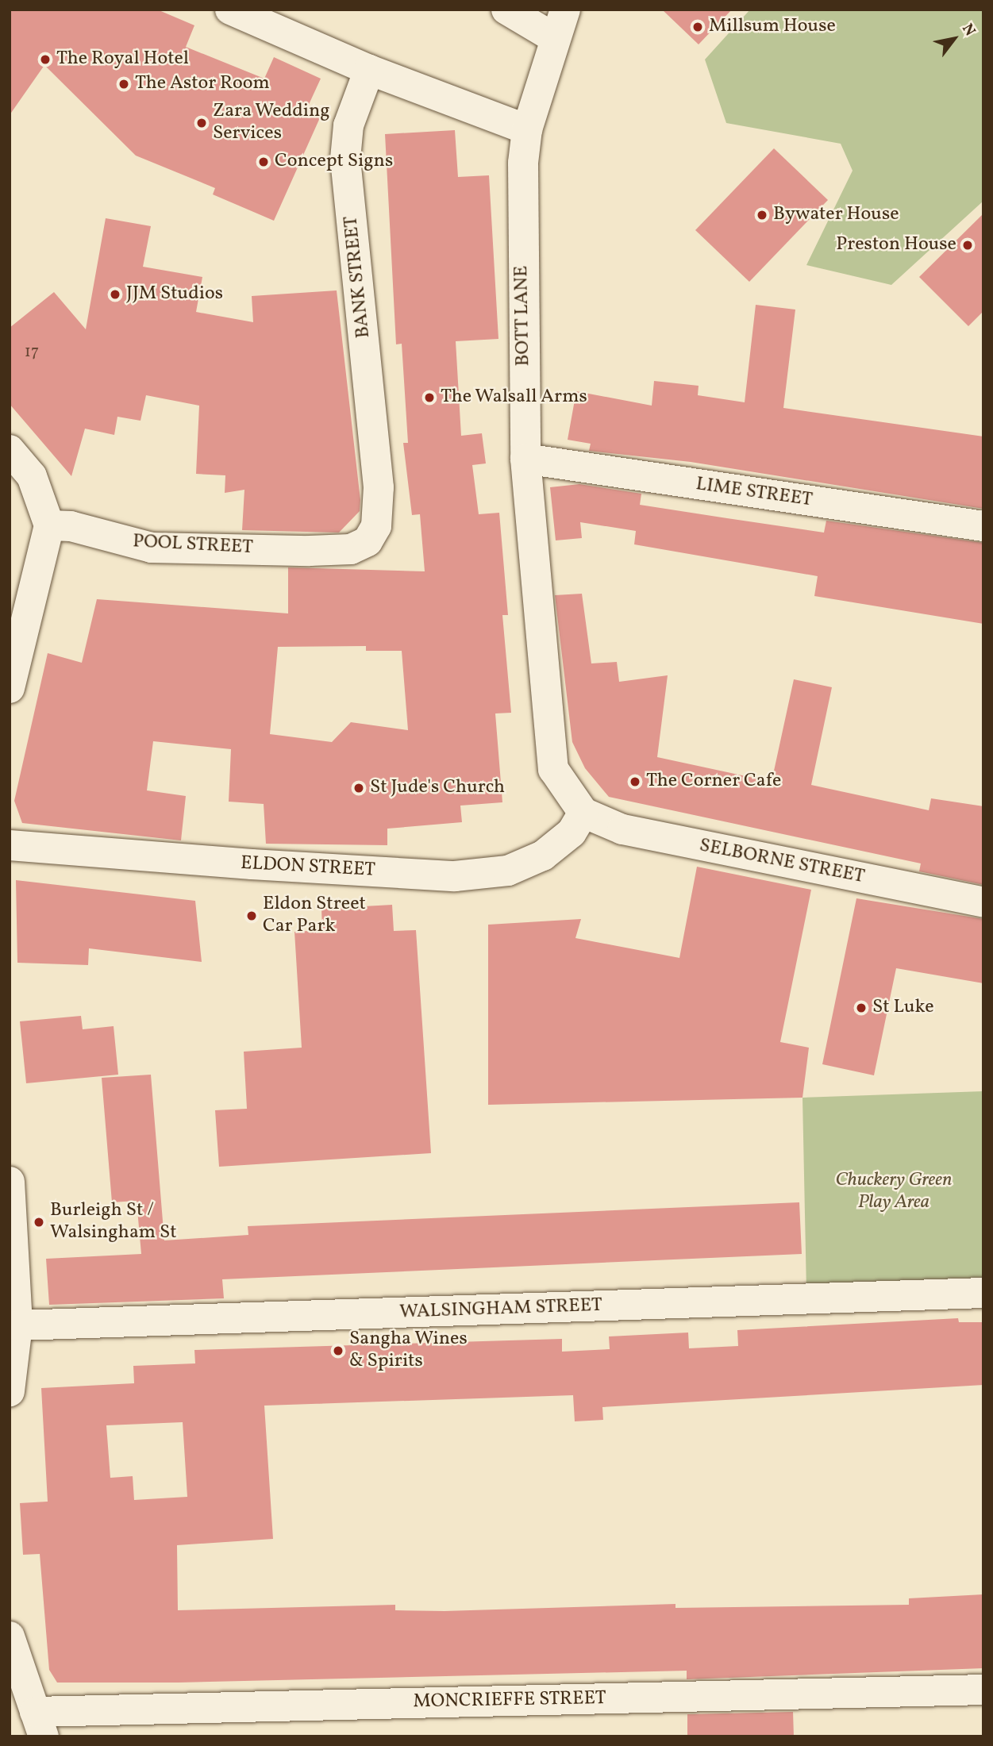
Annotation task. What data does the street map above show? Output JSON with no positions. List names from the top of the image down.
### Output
{
  "streets": {
    "street": [
      "BANK STREET",
      "BOTT LANE",
      "LIME STREET",
      "POOL STREET",
      "SELBORNE STREET",
      "ELDON STREET",
      "WALSINGHAM STREET",
      "MONCRIEFFE STREET"
    ]
  },
  "crossings": [
    ["BANK STREET", "POOL STREET"],
    ["BOTT LANE", "LIME STREET"],
    ["BOTT LANE", "SELBORNE STREET"],
    ["BOTT LANE", "ELDON STREET"],
    ["SELBORNE STREET", "ELDON STREET"]
  ],
  "parks": ["Chuckery Green Play Area"],
  "places": [
    "Millsum House",
    "The Royal Hotel",
    "The Astor Room",
    "Zara Wedding Services",
    "Concept Signs",
    "Bywater House",
    "Preston House",
    "JJM Studios",
    "The Walsall Arms",
    "The Corner Cafe",
    "St Jude's Church",
    "Eldon Street Car Park",
    "St Luke",
    "Burleigh St / Walsingham St",
    "Sangha Wines & Spirits"
  ],
  "house_numbers": ["17"],
  "north": "top right"
}
